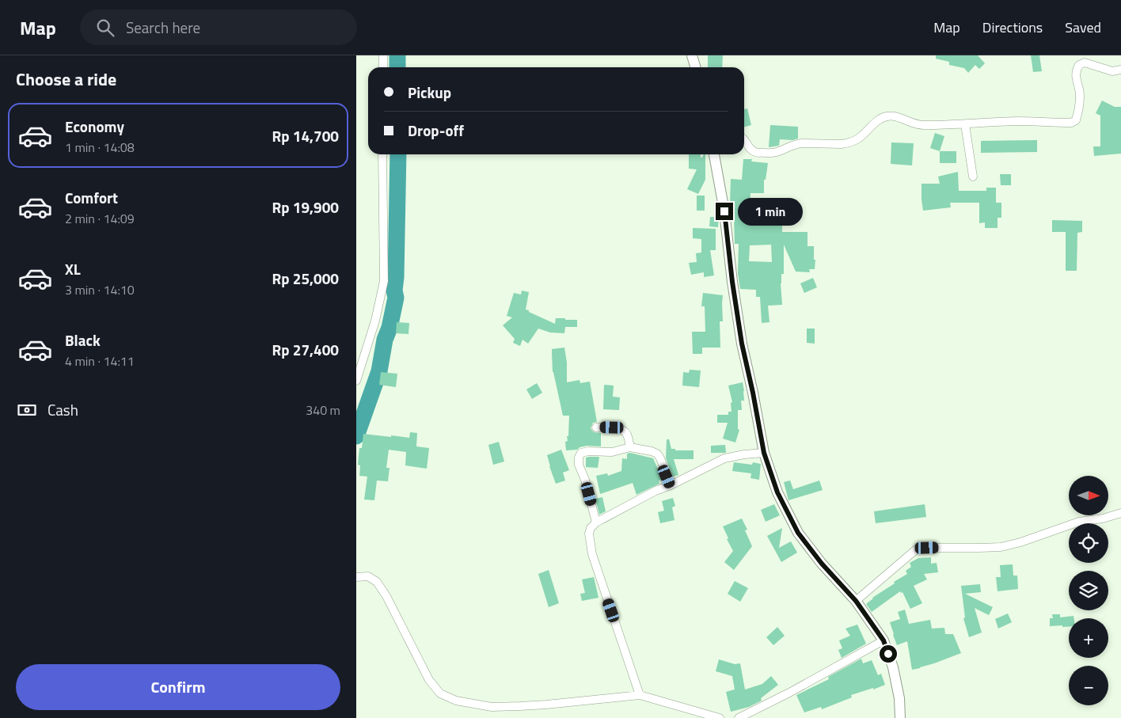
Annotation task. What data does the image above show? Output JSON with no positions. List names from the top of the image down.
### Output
{
  "north": "right",
  "page": {
    "header": "Map",
    "search": "Search here",
    "nav": ["Map", "Directions", "Saved"],
    "heading": "Choose a ride",
    "banner": ["Pickup", "Drop-off"],
    "list": [
      {
        "name": "Economy",
        "note": "1 min · 14:08",
        "value": "Rp 14,700"
      },
      {
        "name": "Comfort",
        "note": "2 min · 14:09",
        "value": "Rp 19,900"
      },
      {
        "name": "XL",
        "note": "3 min · 14:10",
        "value": "Rp 25,000"
      },
      {
        "name": "Black",
        "note": "4 min · 14:11",
        "value": "Rp 27,400"
      }
    ],
    "bubble": "1 min",
    "pay": ["Cash", "340 m"],
    "map_buttons": ["+", "−"],
    "buttons": "Confirm"
  }
}
